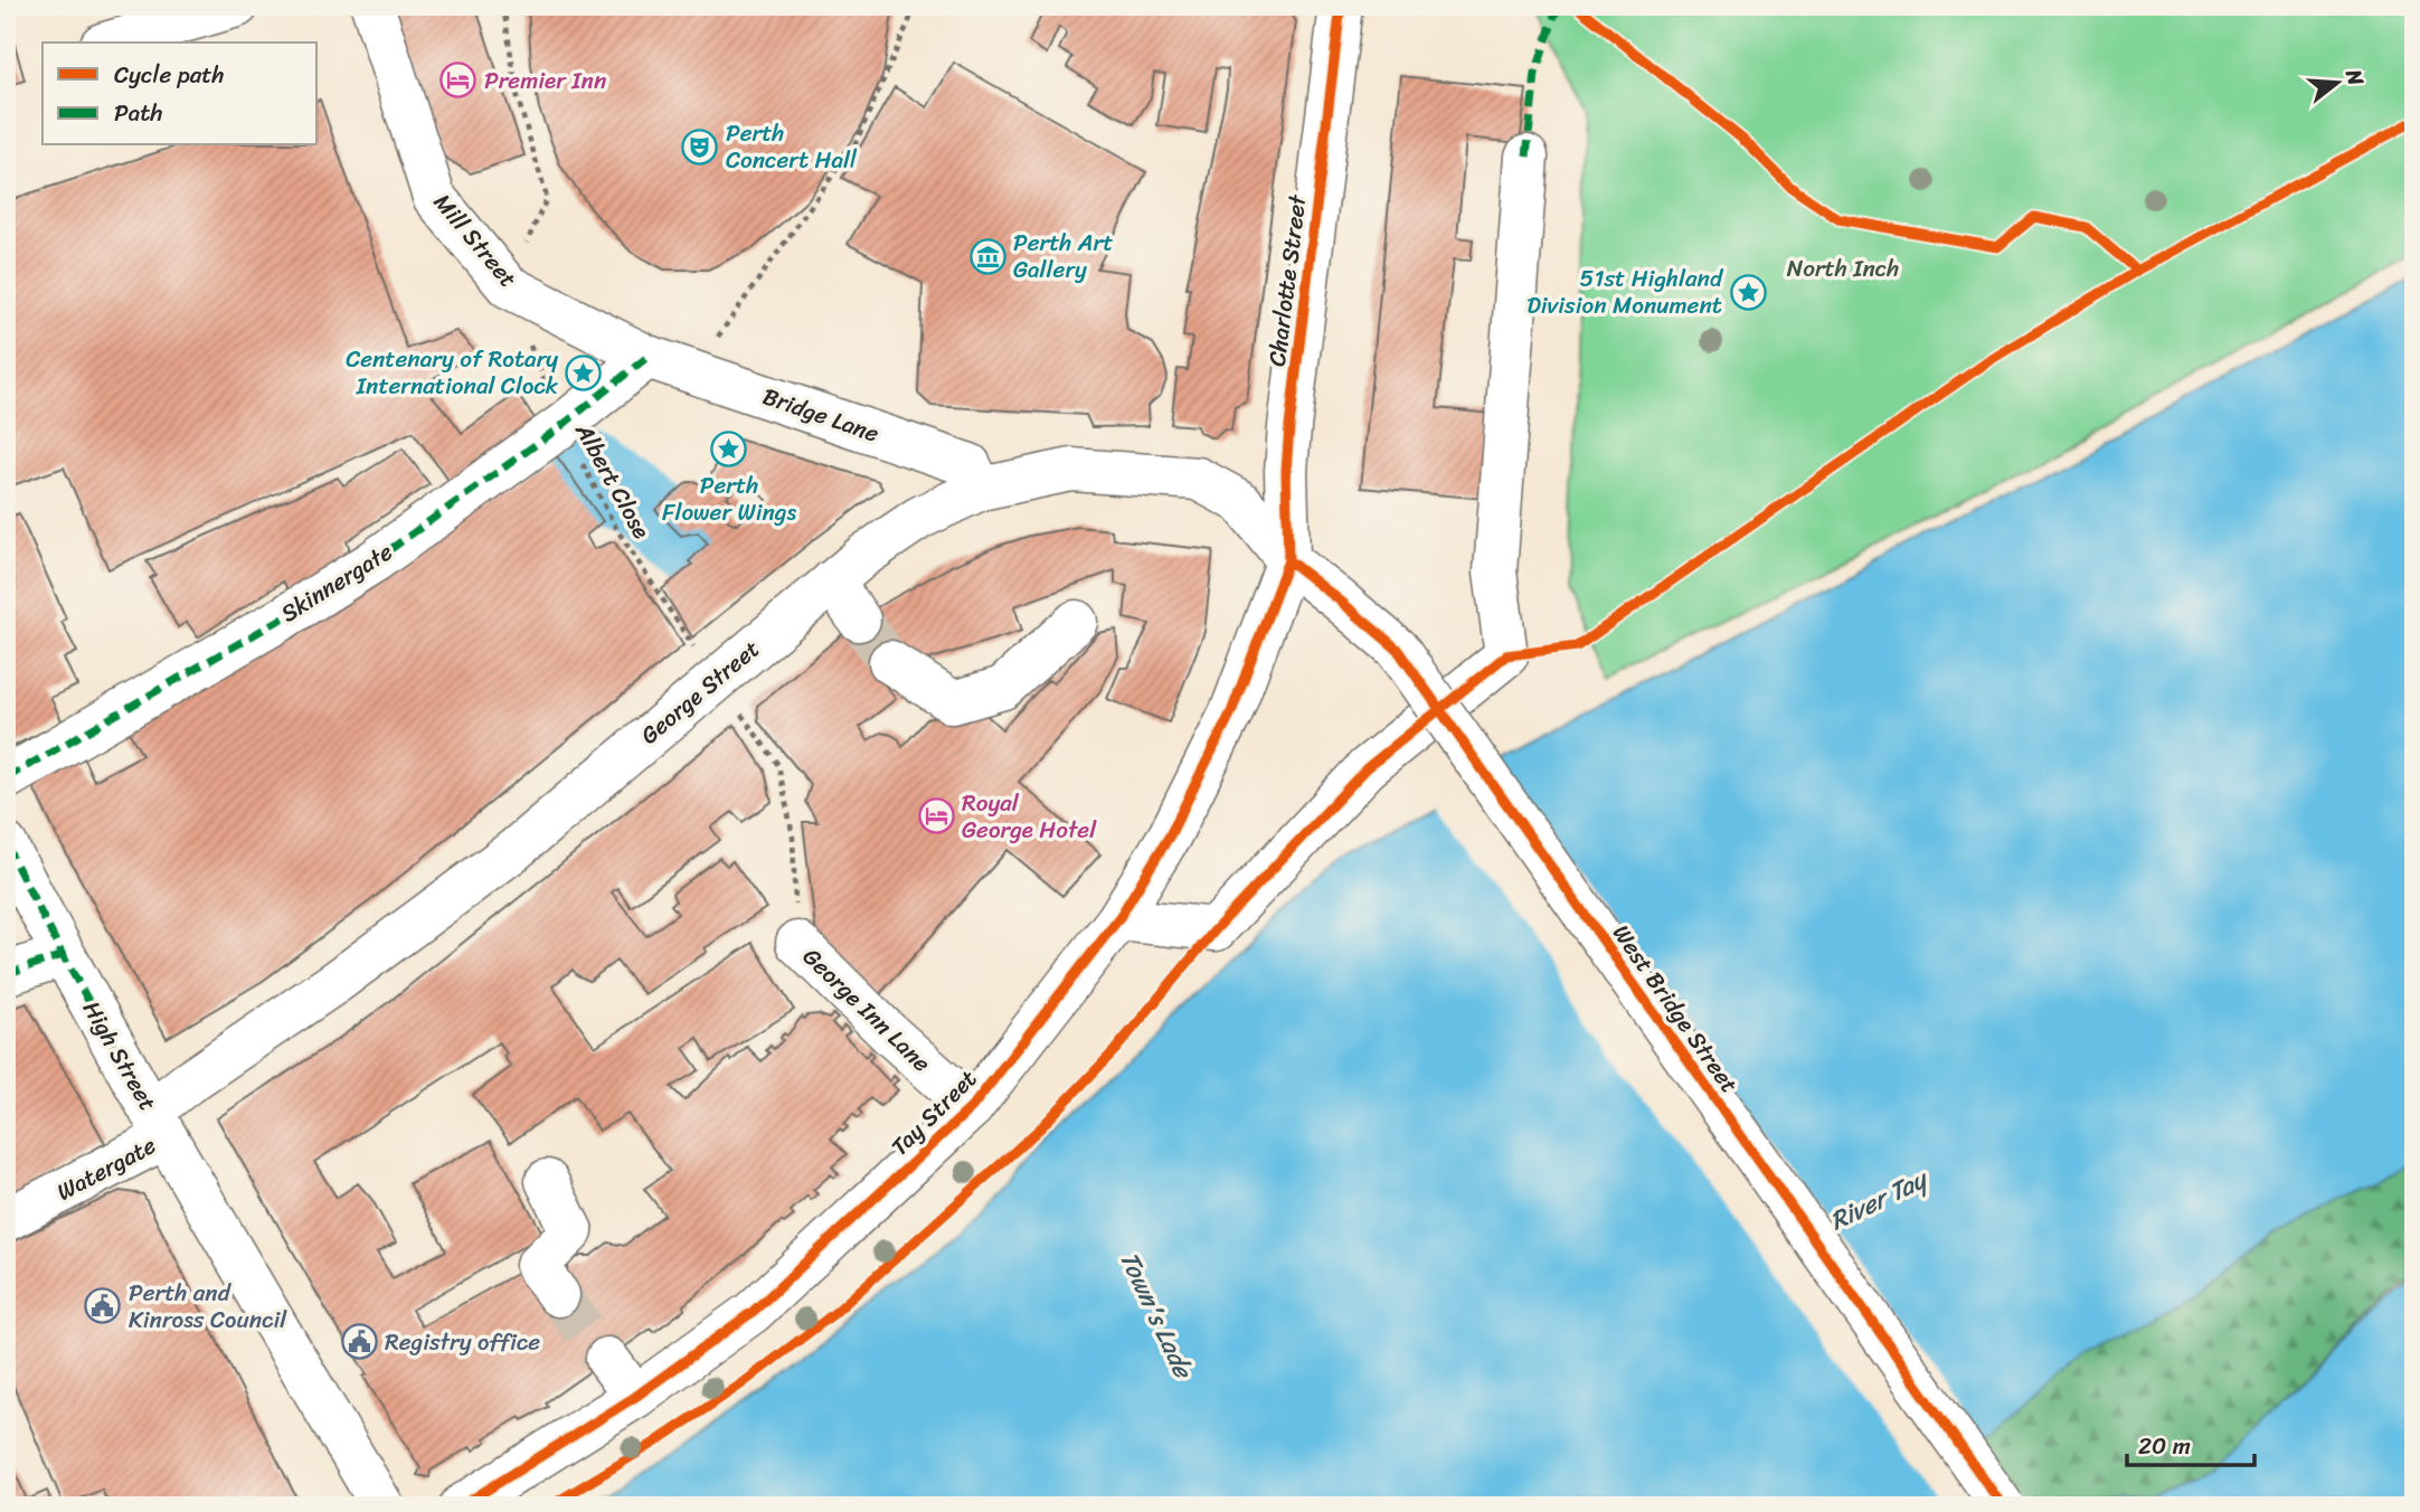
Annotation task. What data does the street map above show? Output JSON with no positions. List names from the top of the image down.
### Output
{
  "streets": {
    "street": [
      "Mill Street",
      "Charlotte Street",
      "Bridge Lane",
      "Skinnergate",
      "George Street",
      "West Bridge Street",
      "George Inn Lane",
      "High Street",
      "Tay Street",
      "Watergate"
    ],
    "path": ["Albert Close"]
  },
  "crossings": [
    ["Mill Street", "Bridge Lane"],
    ["Mill Street", "Albert Close"],
    ["Mill Street", "Skinnergate"],
    ["Charlotte Street", "George Street"],
    ["Charlotte Street", "West Bridge Street"],
    ["Charlotte Street", "Tay Street"],
    ["Bridge Lane", "Skinnergate"],
    ["Bridge Lane", "George Street"],
    ["Albert Close", "Skinnergate"],
    ["Albert Close", "George Street"],
    ["Albert Close", "George Inn Lane"],
    ["George Street", "West Bridge Street"],
    ["George Street", "High Street"],
    ["George Street", "Tay Street"],
    ["George Street", "Watergate"],
    ["West Bridge Street", "Tay Street"],
    ["George Inn Lane", "Tay Street"],
    ["High Street", "Watergate"]
  ],
  "water": ["River Tay", "Town's Lade"],
  "parks": ["North Inch"],
  "places": {
    "hotel": ["Premier Inn", "Royal George Hotel"],
    "theatre": ["Perth Concert Hall"],
    "museum": ["Perth Art Gallery"],
    "place": ["51st Highland Division Monument", "Centenary of Rotary International Clock", "Perth Flower Wings"],
    "public building": ["Perth and Kinross Council", "Registry office"]
  },
  "legend": ["Cycle path", "Path"],
  "scale_bar": "20 m",
  "north": "right"
}
